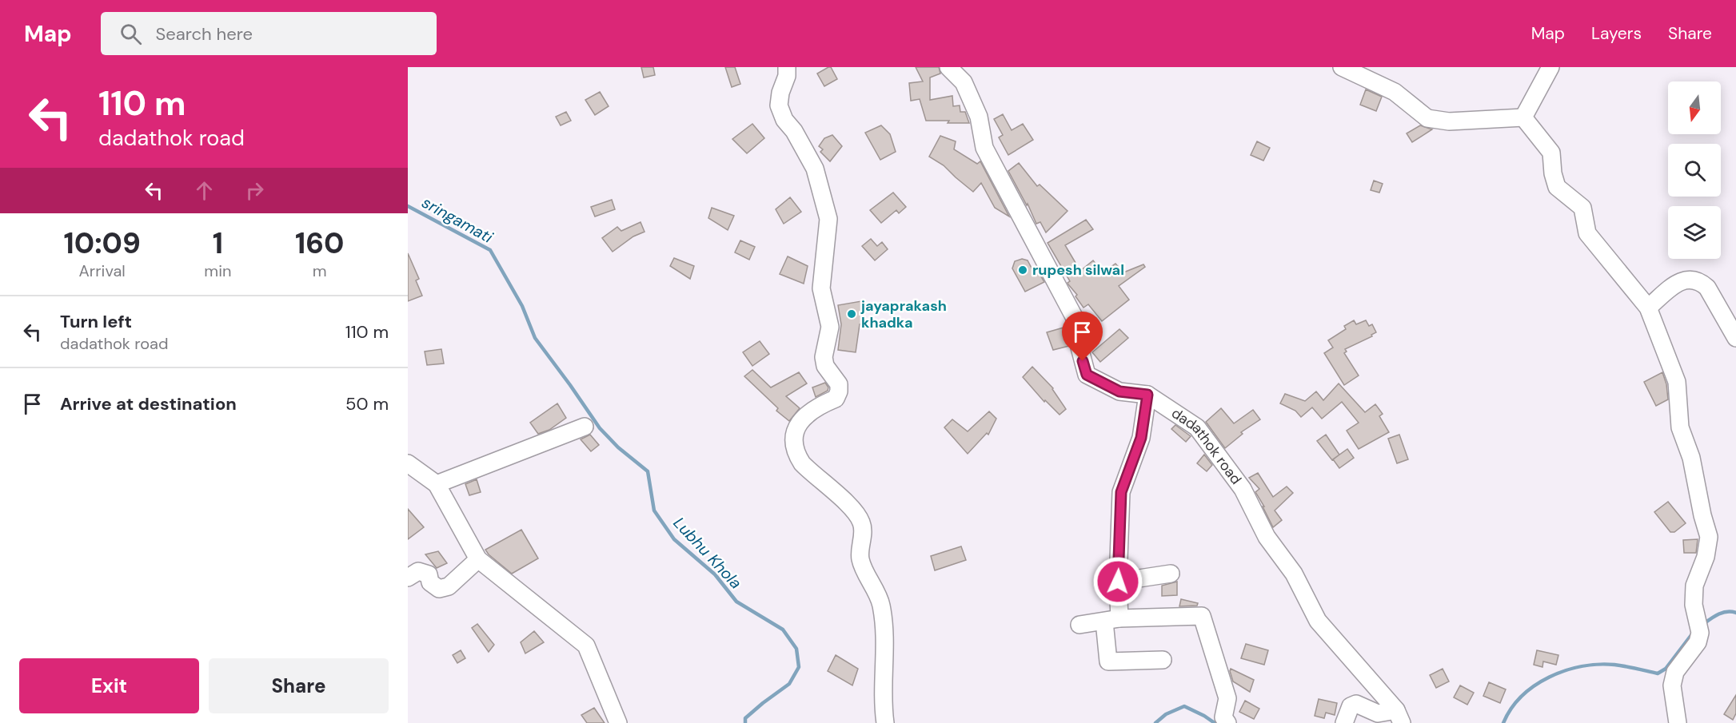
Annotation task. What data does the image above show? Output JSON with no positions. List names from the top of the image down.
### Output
{
  "streets": {
    "street": ["dadathok road"]
  },
  "water": ["sringamati", "Lubhu Khola"],
  "places": ["rupesh silwal", "jayaprakash khadka"],
  "north": "bottom",
  "page": {
    "header": "Map",
    "search": "Search here",
    "nav": ["Map", "Layers", "Share"],
    "turn": ["110 m", "dadathok road"],
    "eta": [
      "10:09",
      "Arrival",
      "1",
      "min",
      "160",
      "m"
    ],
    "list": [
      {
        "name": "Turn left",
        "note": "dadathok road",
        "value": "110 m"
      },
      {
        "name": "Arrive at destination",
        "value": "50 m"
      }
    ],
    "buttons": ["Exit", "Share"]
  }
}
